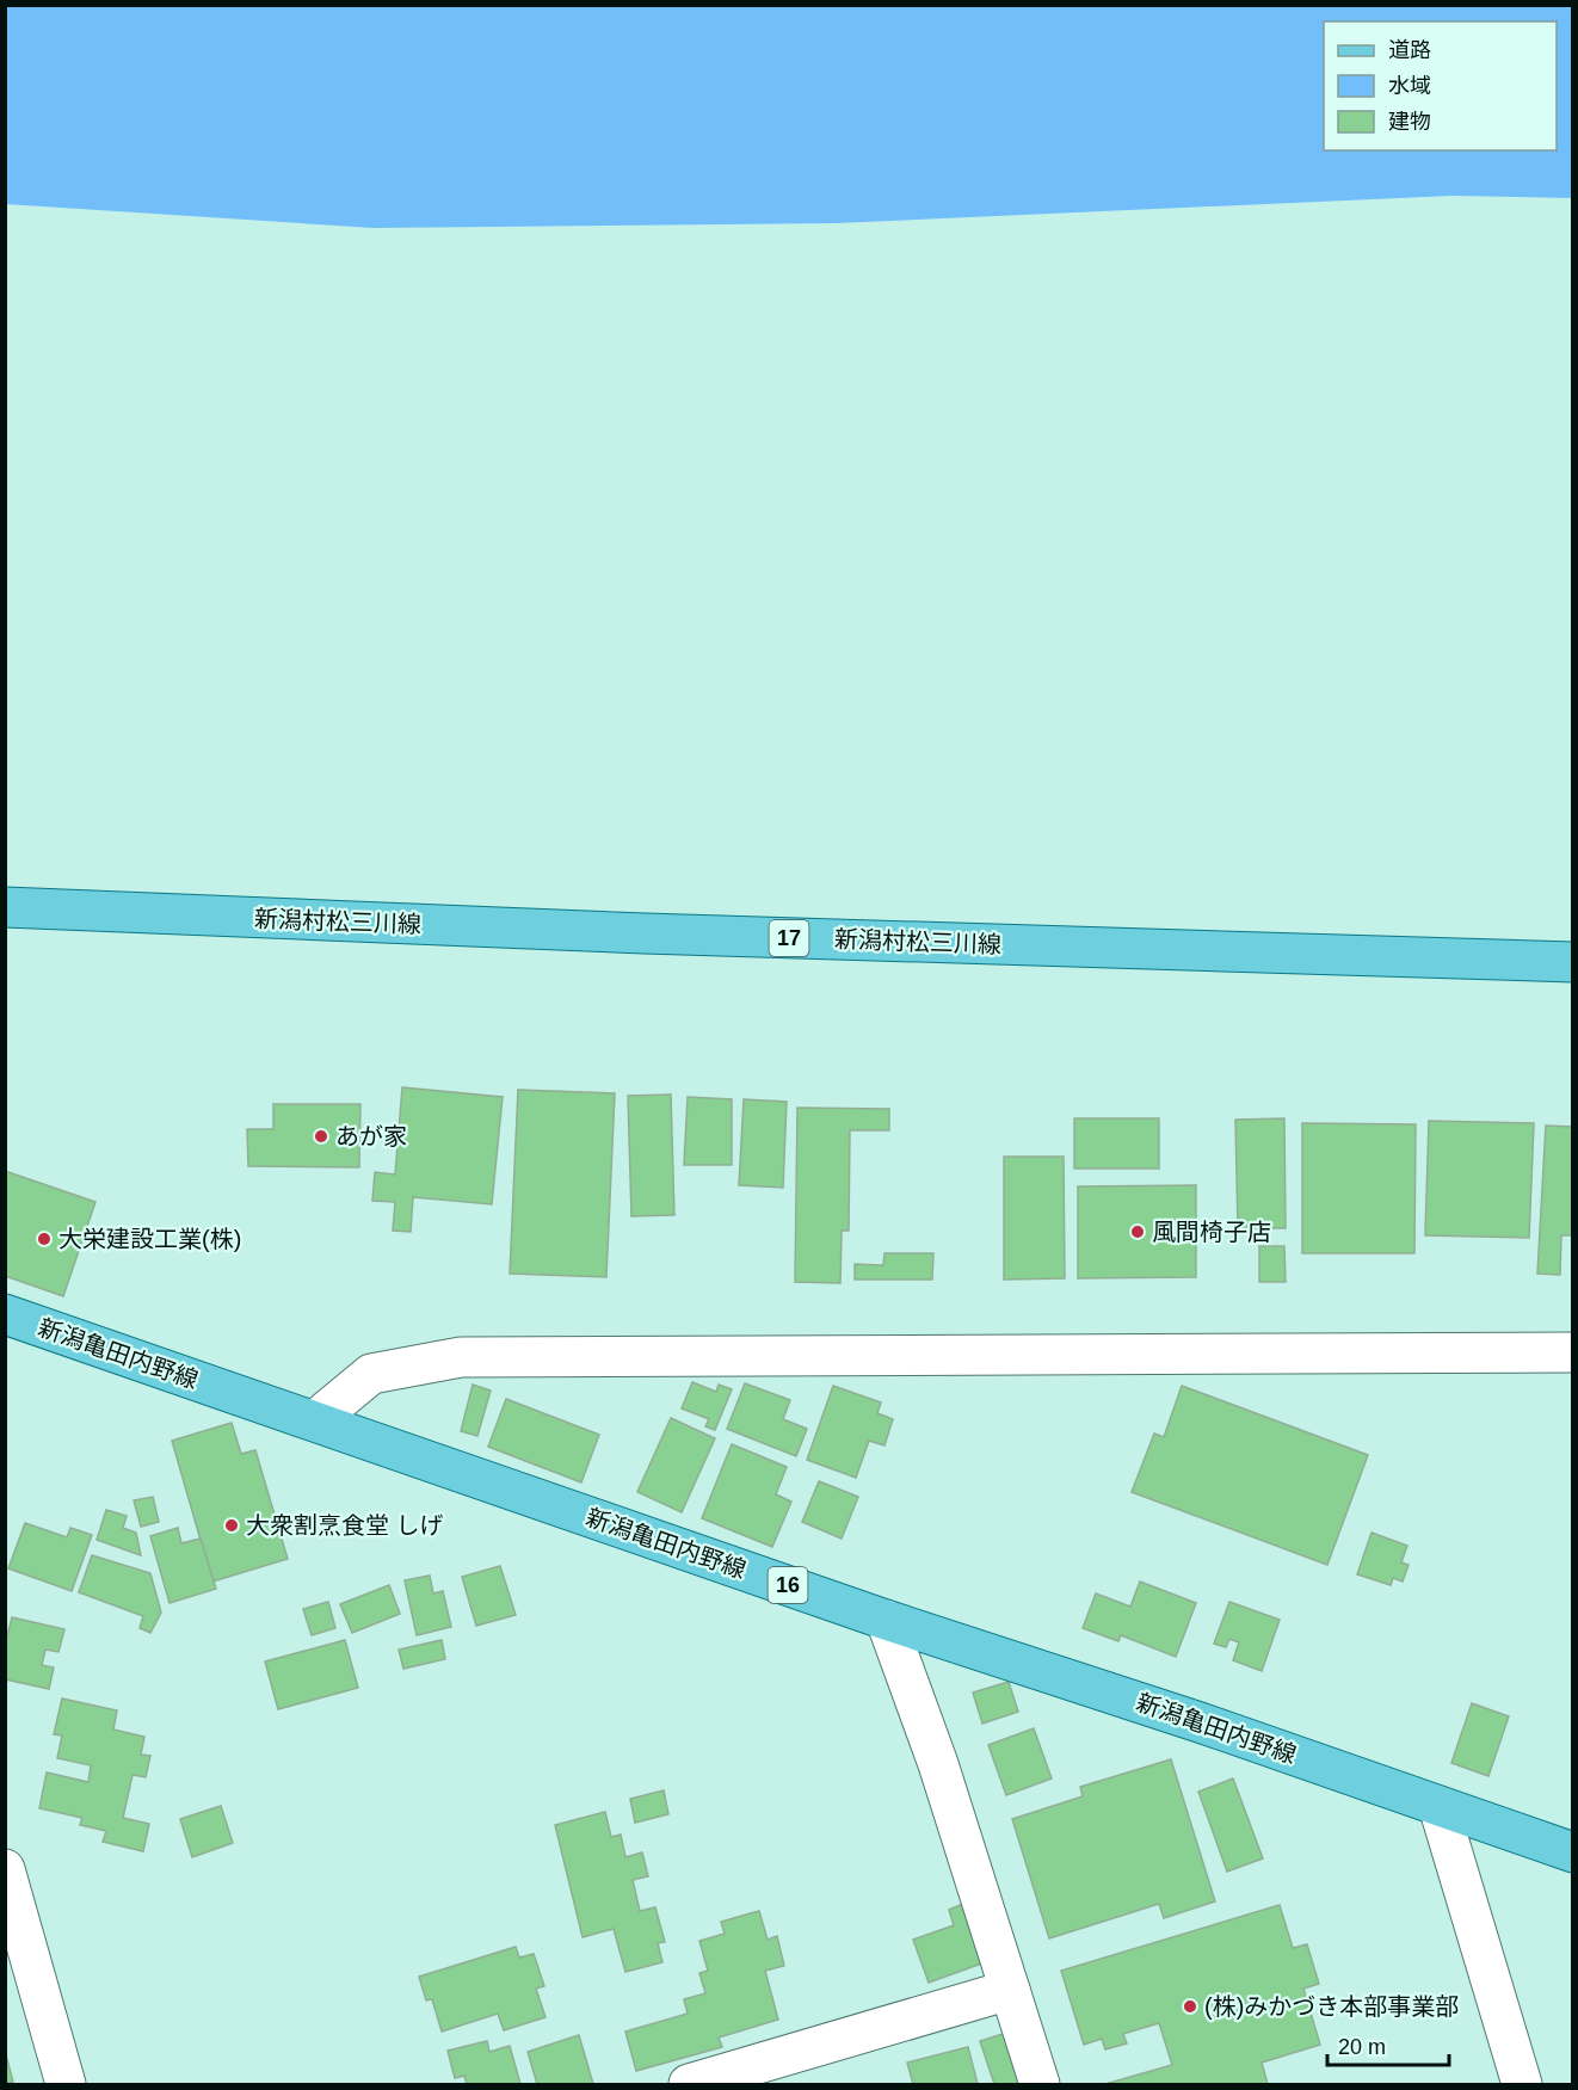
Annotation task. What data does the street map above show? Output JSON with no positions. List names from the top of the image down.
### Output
{
  "streets": {
    "main road": [
      "新潟村松三川線",
      "17",
      "新潟亀田内野線",
      "16"
    ]
  },
  "places": [
    "あが家",
    "風間椅子店",
    "大栄建設工業(株)",
    "大衆割烹食堂 しげ",
    "(株)みかづき本部事業部"
  ],
  "legend": ["道路", "水域", "建物"],
  "scale_bar": "20 m"
}
